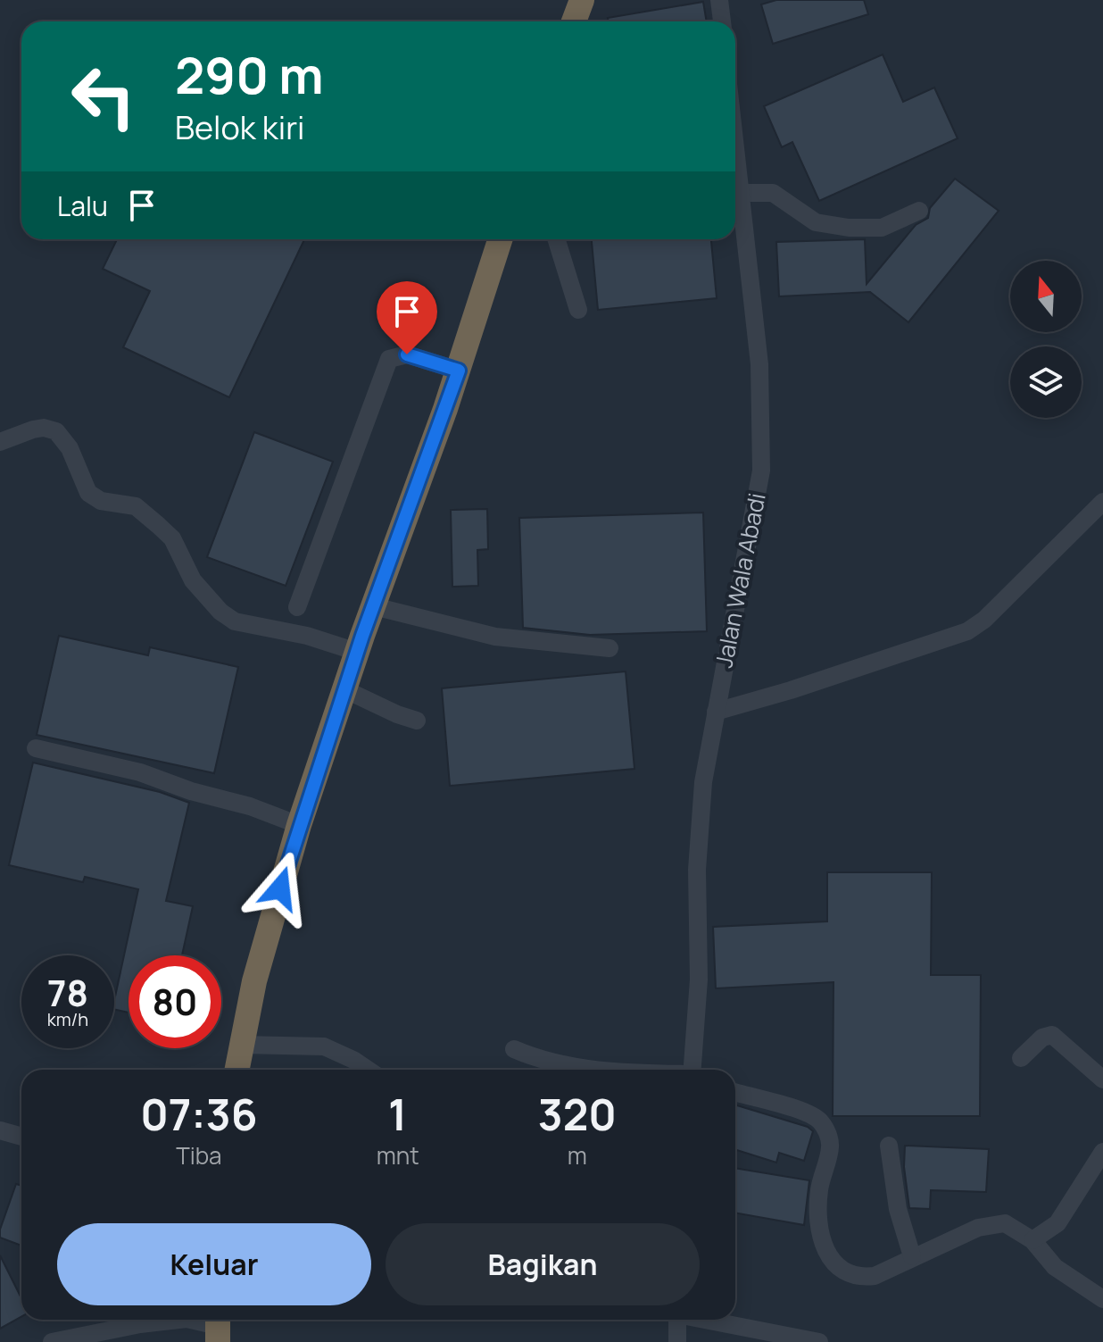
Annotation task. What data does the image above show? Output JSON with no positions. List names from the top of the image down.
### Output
{
  "streets": {
    "street": ["Jalan Wala Abadi"]
  },
  "north": "top",
  "page": {
    "turn": ["290 m", "Belok kiri"],
    "then": "Lalu",
    "speed": "78 km/h",
    "limit": "80",
    "eta": [
      "07:36",
      "Tiba",
      "1",
      "mnt",
      "320",
      "m"
    ],
    "buttons": ["Keluar", "Bagikan"]
  }
}
